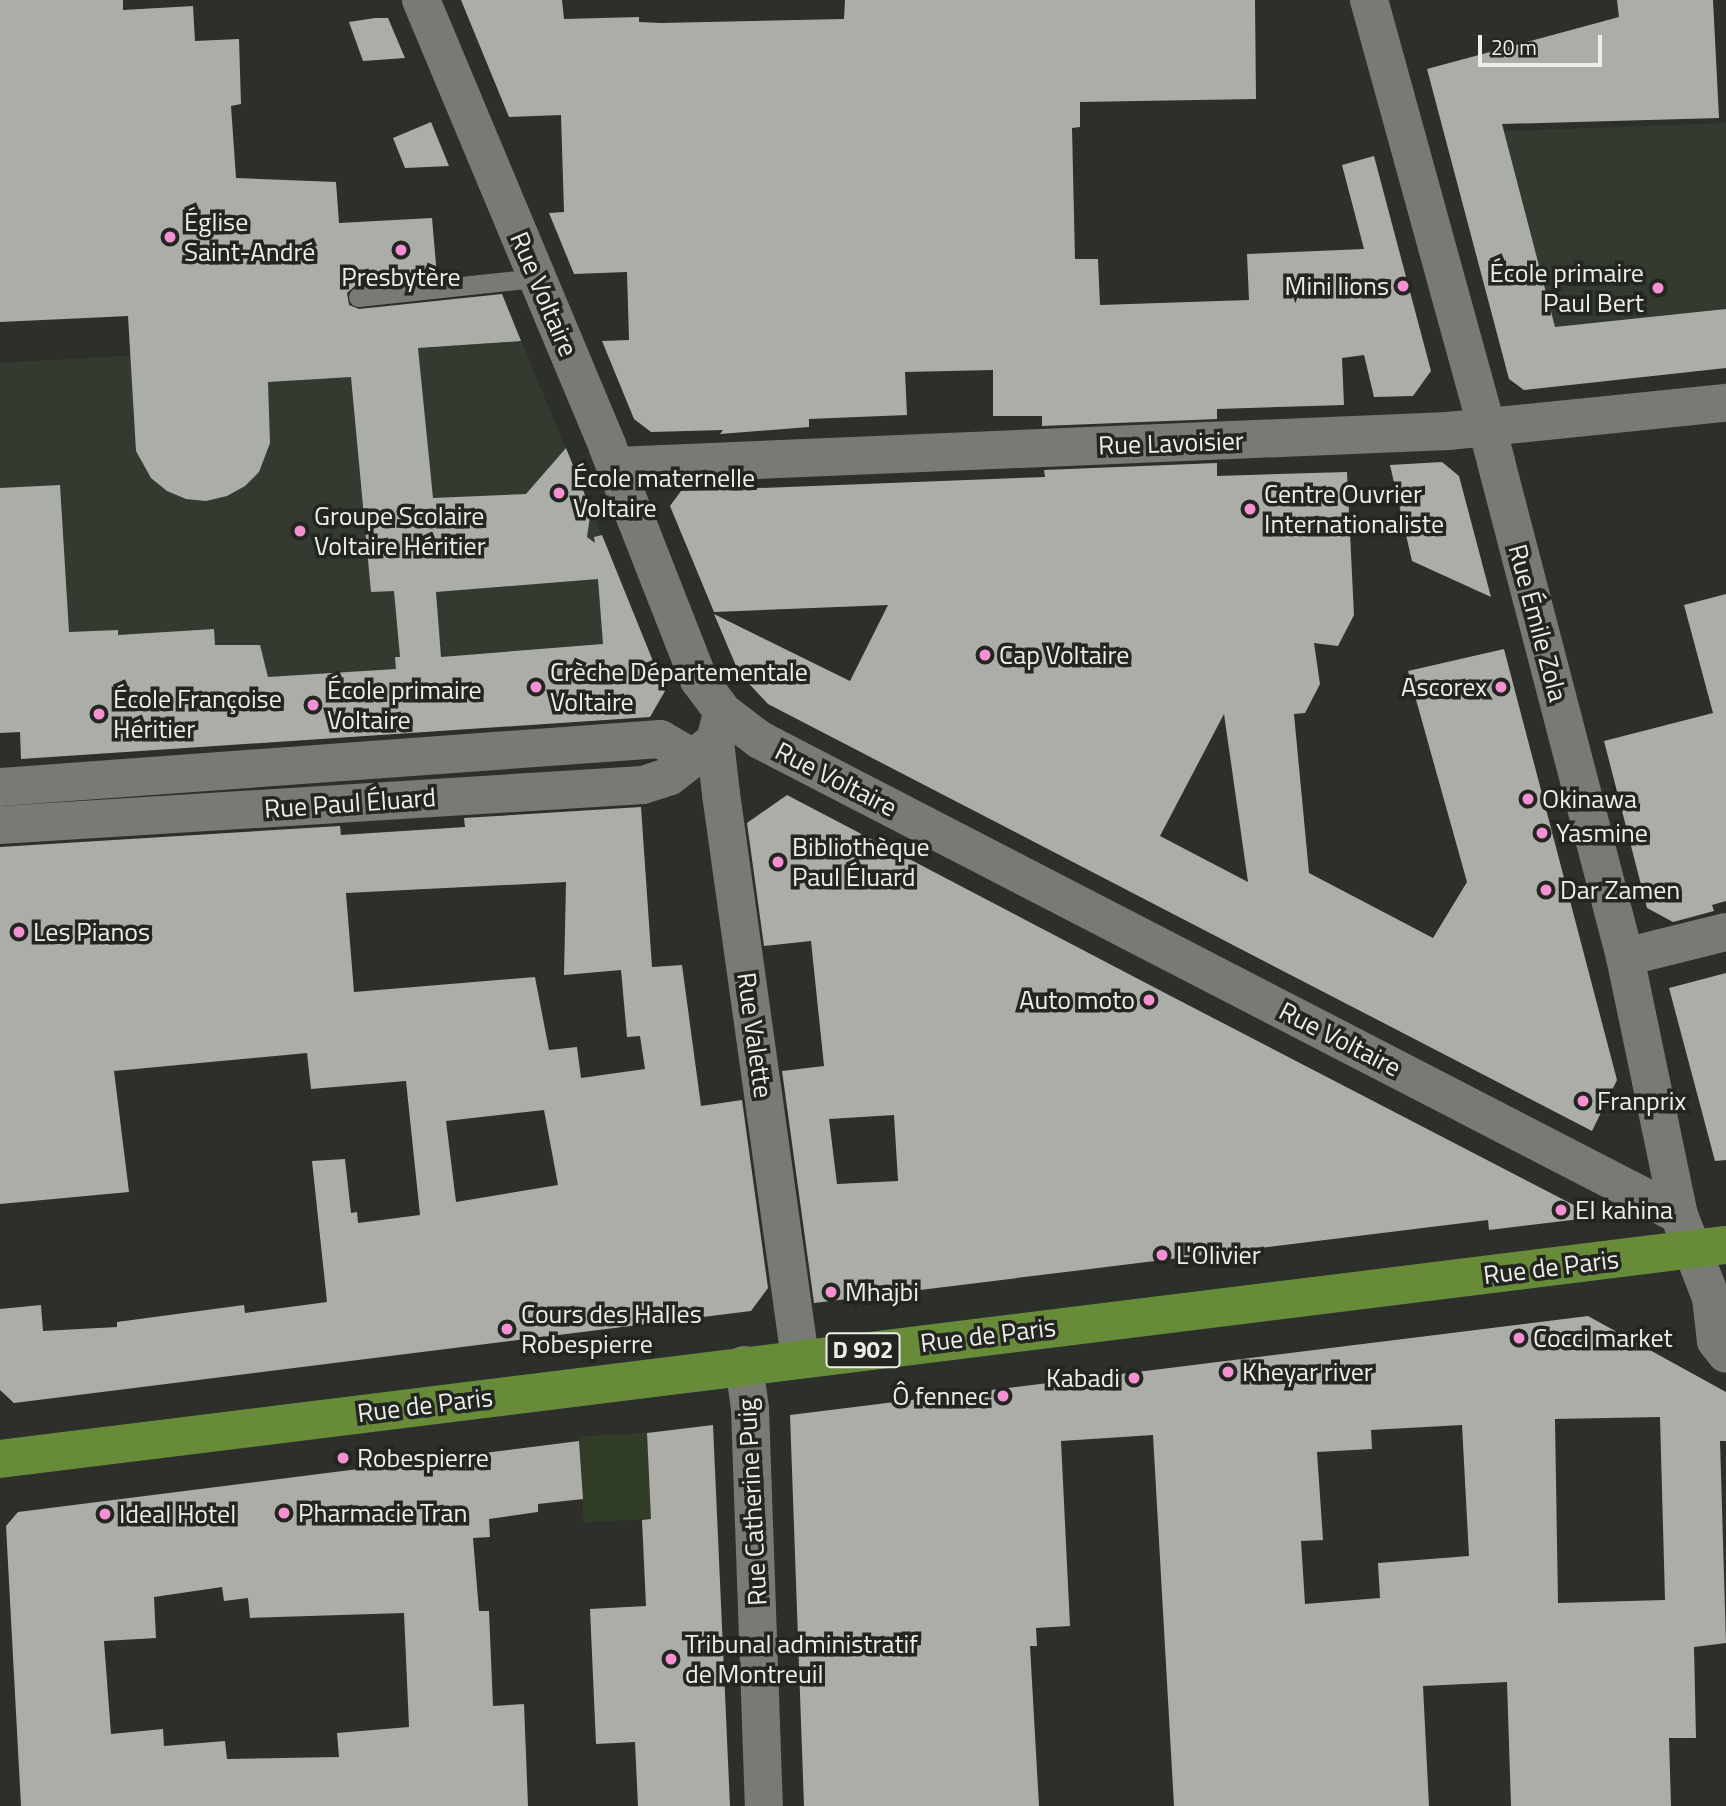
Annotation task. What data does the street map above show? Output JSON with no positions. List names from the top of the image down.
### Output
{
  "streets": {
    "main road": ["Rue de Paris", "D 902"],
    "street": [
      "Rue Voltaire",
      "Rue Lavoisier",
      "Rue Émile Zola",
      "Rue Paul Éluard",
      "Rue Valette",
      "Rue Catherine Puig"
    ]
  },
  "crossings": [
    ["Rue Voltaire", "Rue Lavoisier"],
    ["Rue Voltaire", "Rue Émile Zola"],
    ["Rue Voltaire", "Rue Paul Éluard"],
    ["Rue Voltaire", "Rue Valette"],
    ["Rue Lavoisier", "Rue Émile Zola"],
    ["Rue Émile Zola", "Rue de Paris"],
    ["Rue Paul Éluard", "Rue Valette"],
    ["Rue Valette", "Rue de Paris"],
    ["Rue de Paris", "Rue Catherine Puig"]
  ],
  "places": [
    "Église Saint-André",
    "Presbytère",
    "Mini lions",
    "École primaire Paul Bert",
    "École maternelle Voltaire",
    "Centre Ouvrier Internationaliste",
    "Groupe Scolaire Voltaire Héritier",
    "Cap Voltaire",
    "Crèche Départementale Voltaire",
    "Ascorex",
    "École primaire Voltaire",
    "École Françoise Héritier",
    "Okinawa",
    "Yasmine",
    "Bibliothèque Paul Éluard",
    "Dar Zamen",
    "Les Pianos",
    "Auto moto",
    "Franprix",
    "El kahina",
    "L'Olivier",
    "Mhajbi",
    "Cours des Halles Robespierre",
    "Cocci market",
    "Kheyar river",
    "Kabadi",
    "Ô fennec",
    "Robespierre",
    "Pharmacie Tran",
    "Ideal Hotel",
    "Tribunal administratif de Montreuil"
  ],
  "scale_bar": "20 m"
}
